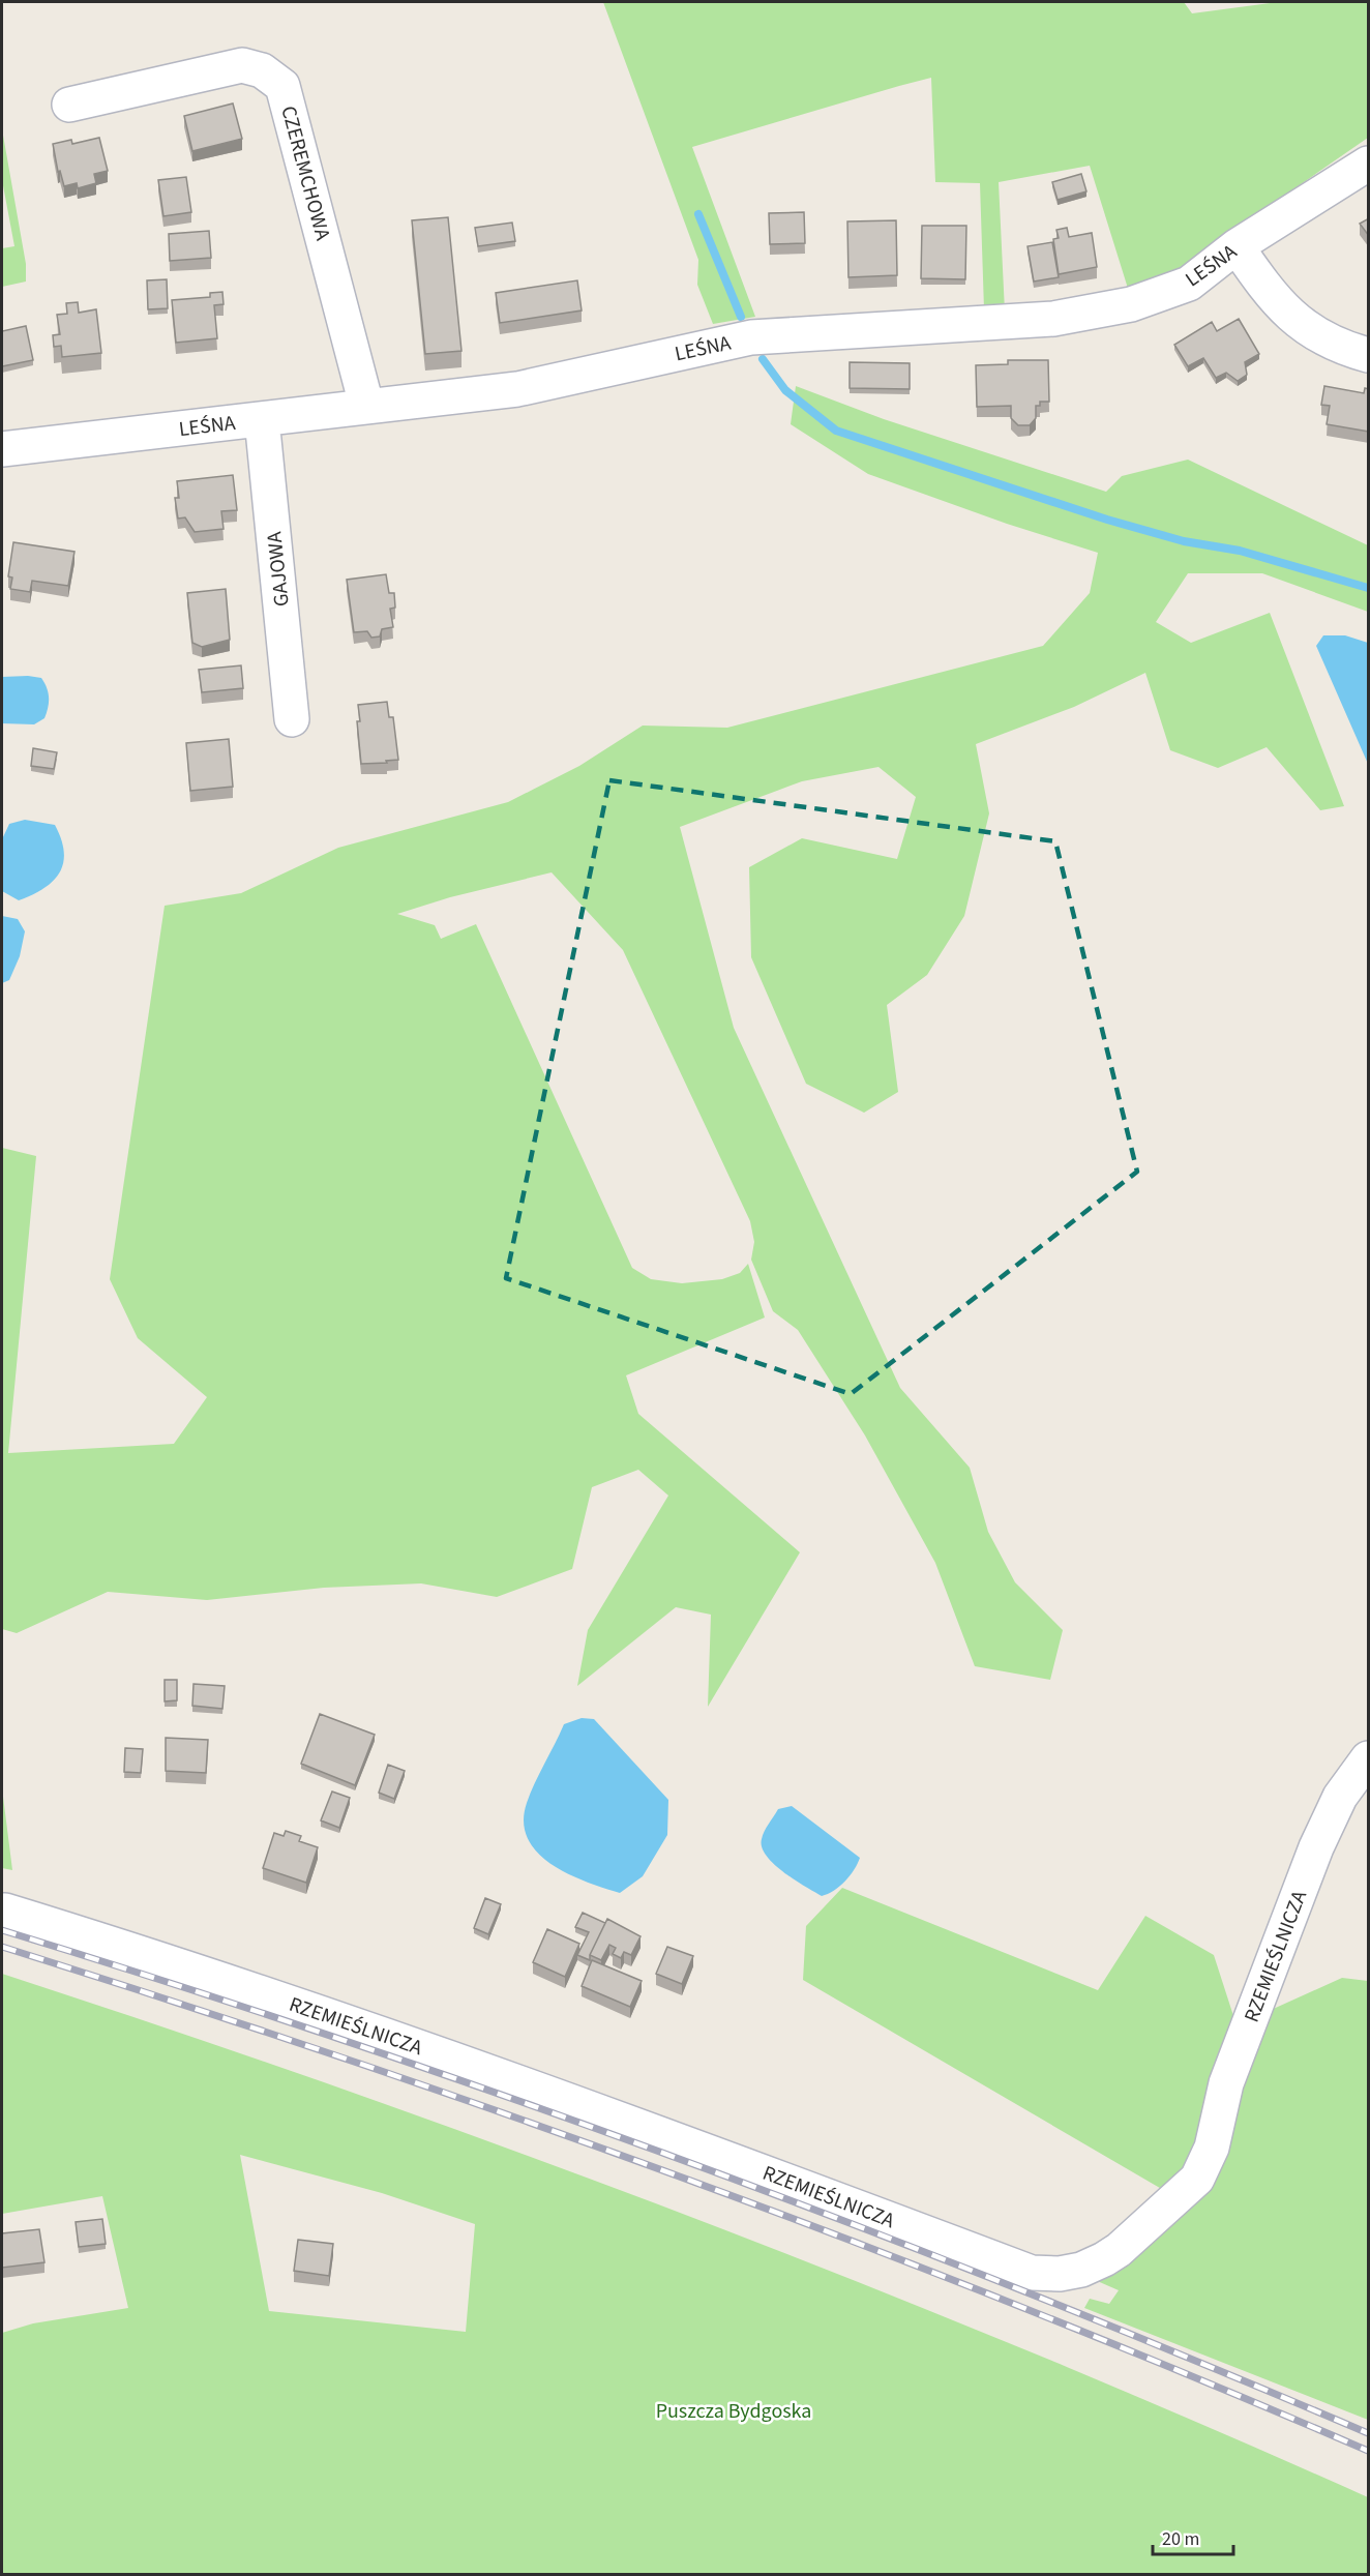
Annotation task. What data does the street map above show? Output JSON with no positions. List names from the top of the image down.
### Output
{
  "streets": {
    "street": [
      "CZEREMCHOWA",
      "LEŚNA",
      "GAJOWA",
      "RZEMIEŚLNICZA"
    ]
  },
  "crossings": [
    ["CZEREMCHOWA", "LEŚNA"],
    ["LEŚNA", "GAJOWA"]
  ],
  "parks": ["Puszcza Bydgoska"],
  "scale_bar": "20 m"
}
